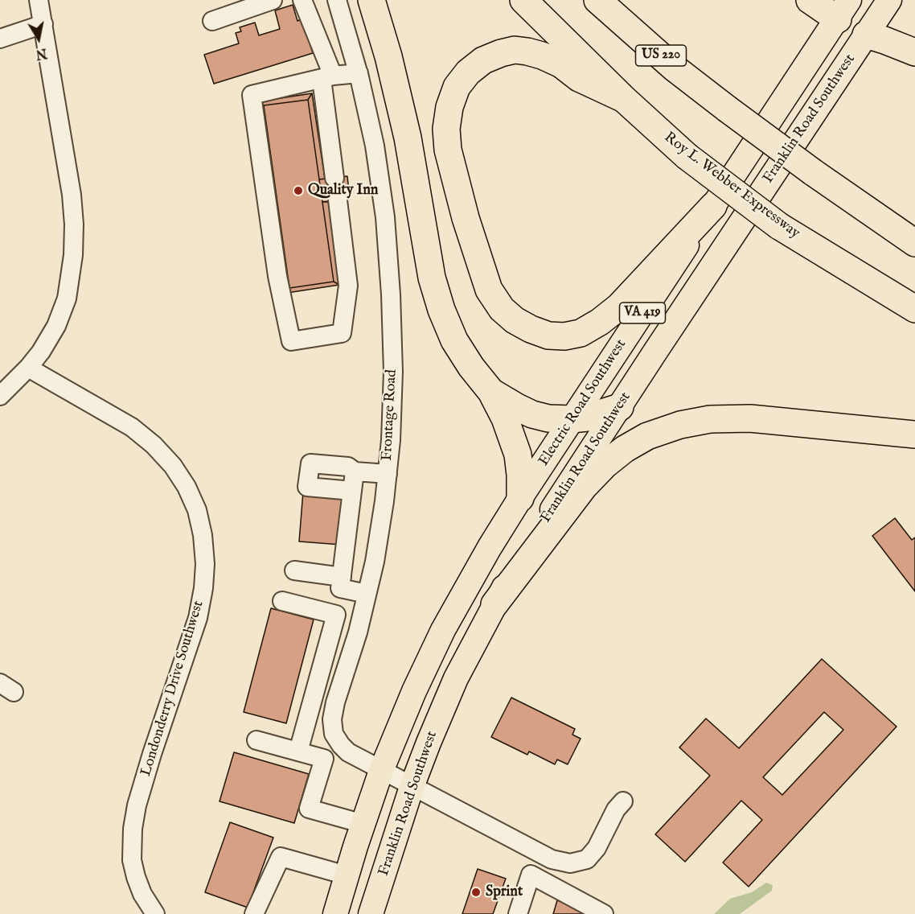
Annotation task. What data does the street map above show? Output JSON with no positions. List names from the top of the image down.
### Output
{
  "streets": {
    "highway": ["US 220", "Roy L. Webber Expressway"],
    "main road": ["Franklin Road Southwest", "VA 419", "Electric Road Southwest"],
    "street": ["Frontage Road", "Londonderry Drive Southwest"]
  },
  "places": ["Quality Inn", "Sprint"],
  "north": "bottom"
}
